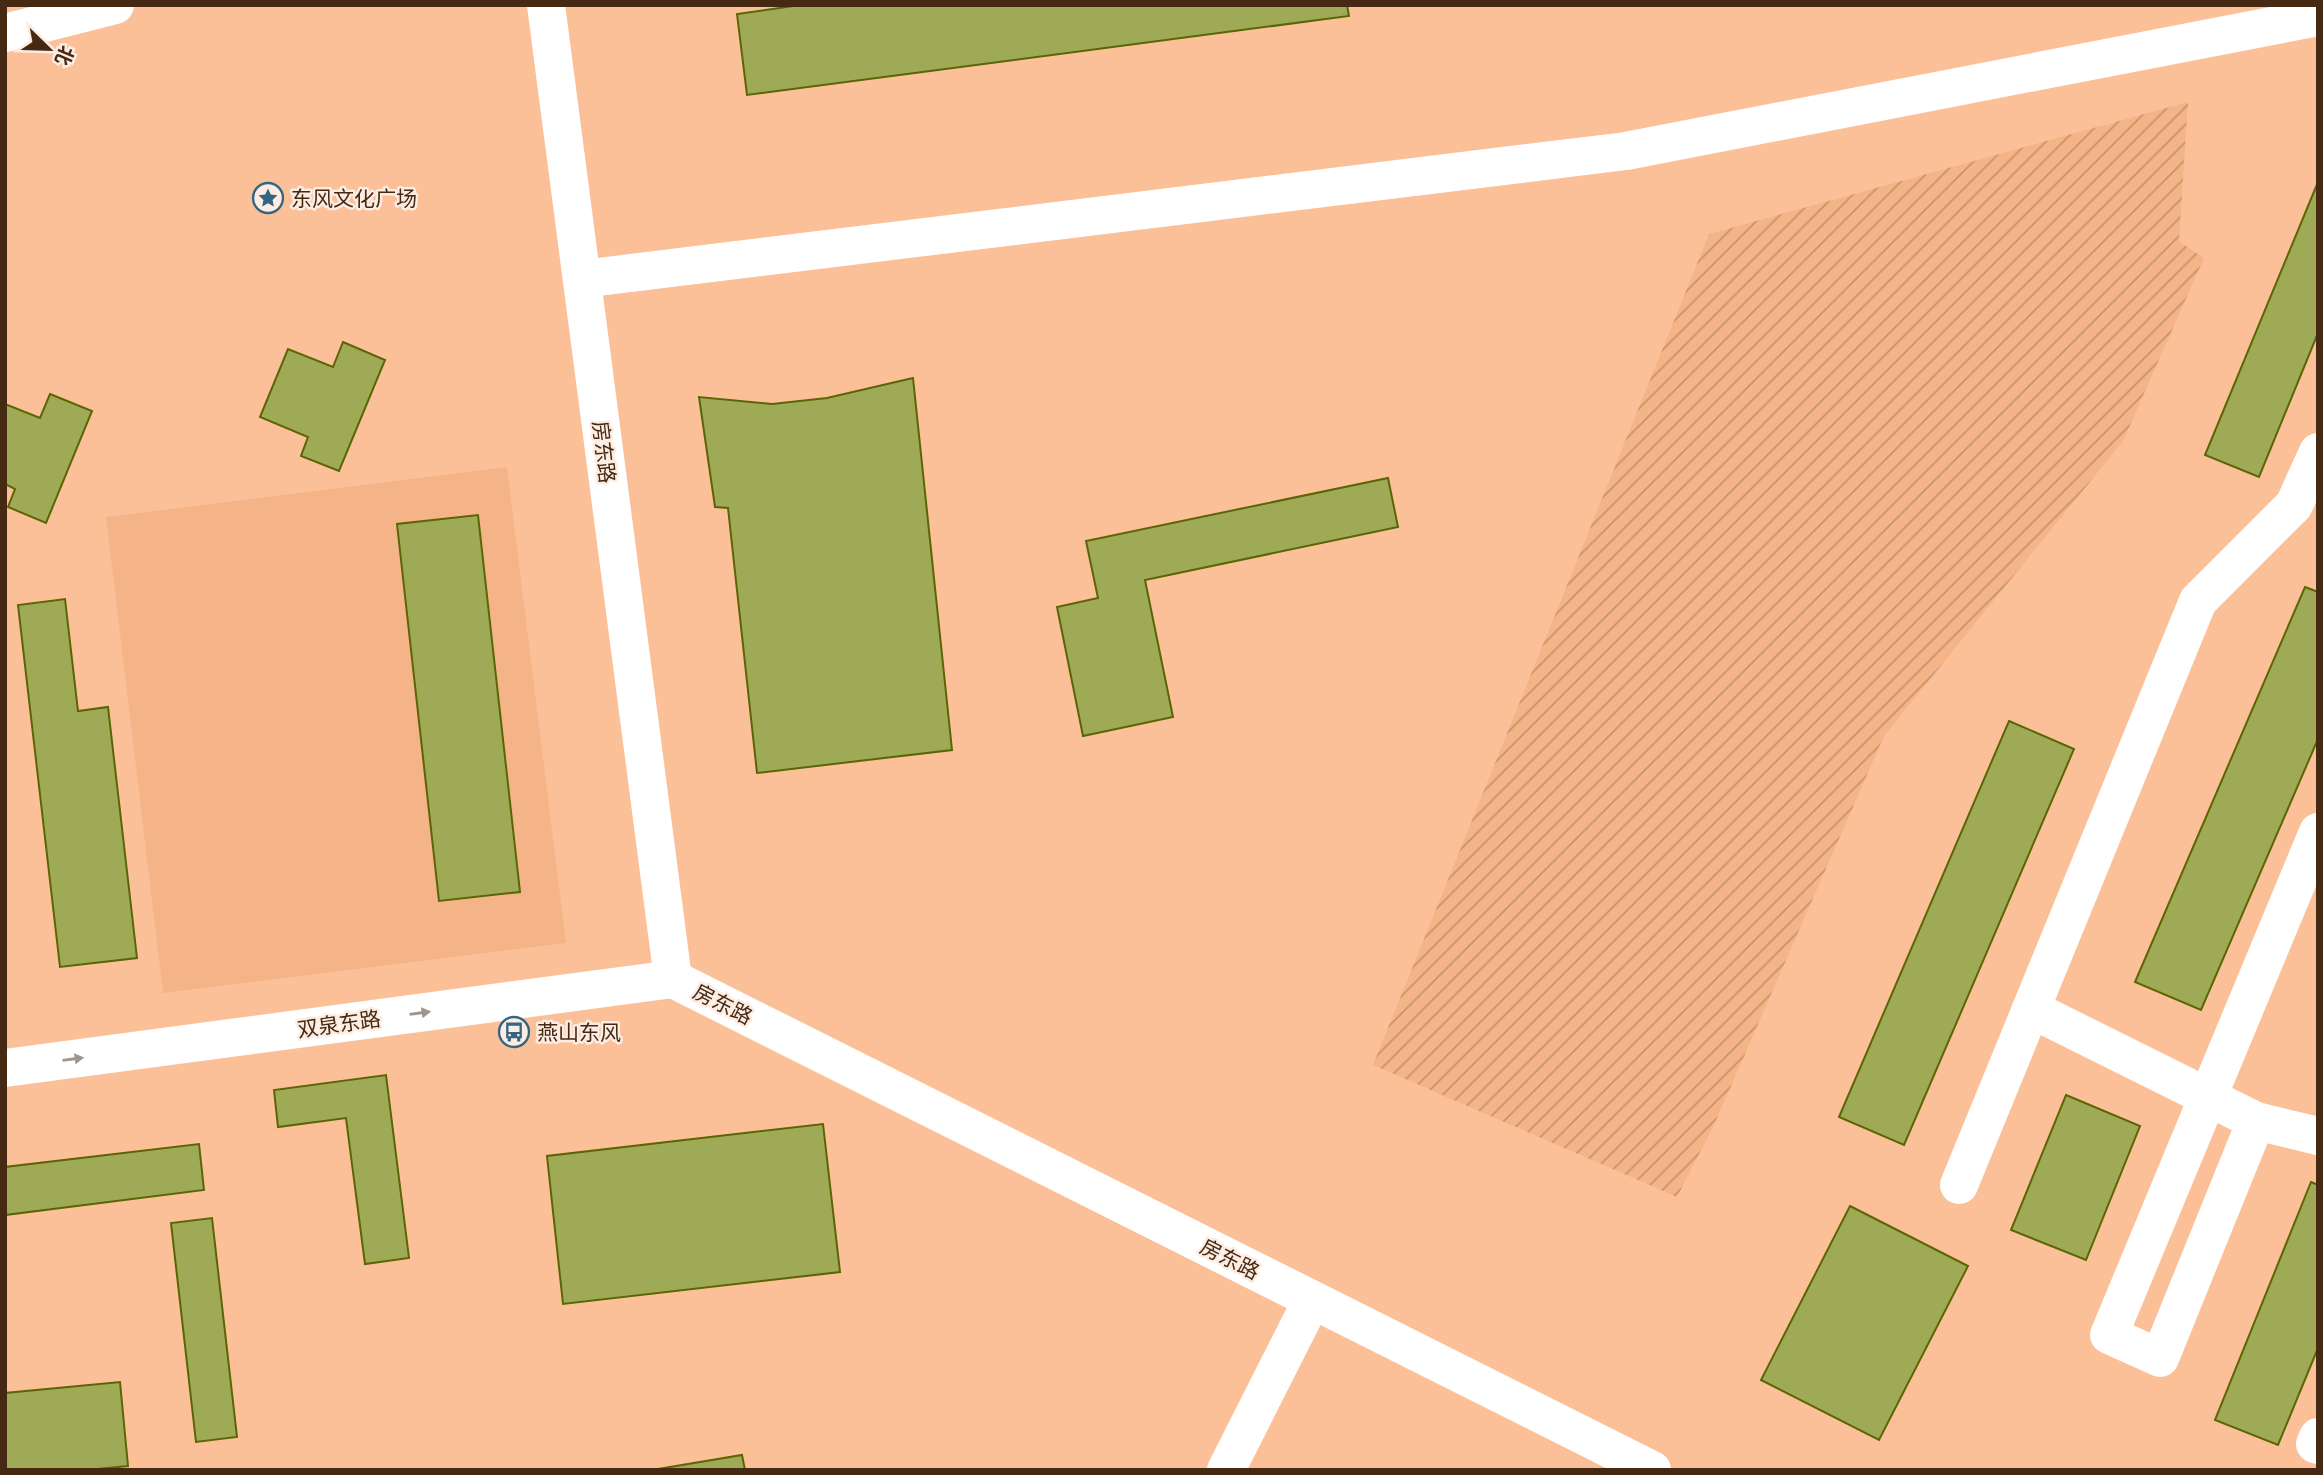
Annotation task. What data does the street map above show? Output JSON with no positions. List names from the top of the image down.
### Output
{
  "streets": {
    "street": ["房东路", "双泉东路"]
  },
  "crossings": [
    ["房东路", "双泉东路"]
  ],
  "one_way": ["双泉东路"],
  "places": {
    "place": ["东风文化广场"],
    "bus stop": ["燕山东风"]
  },
  "north": "bottom right"
}
